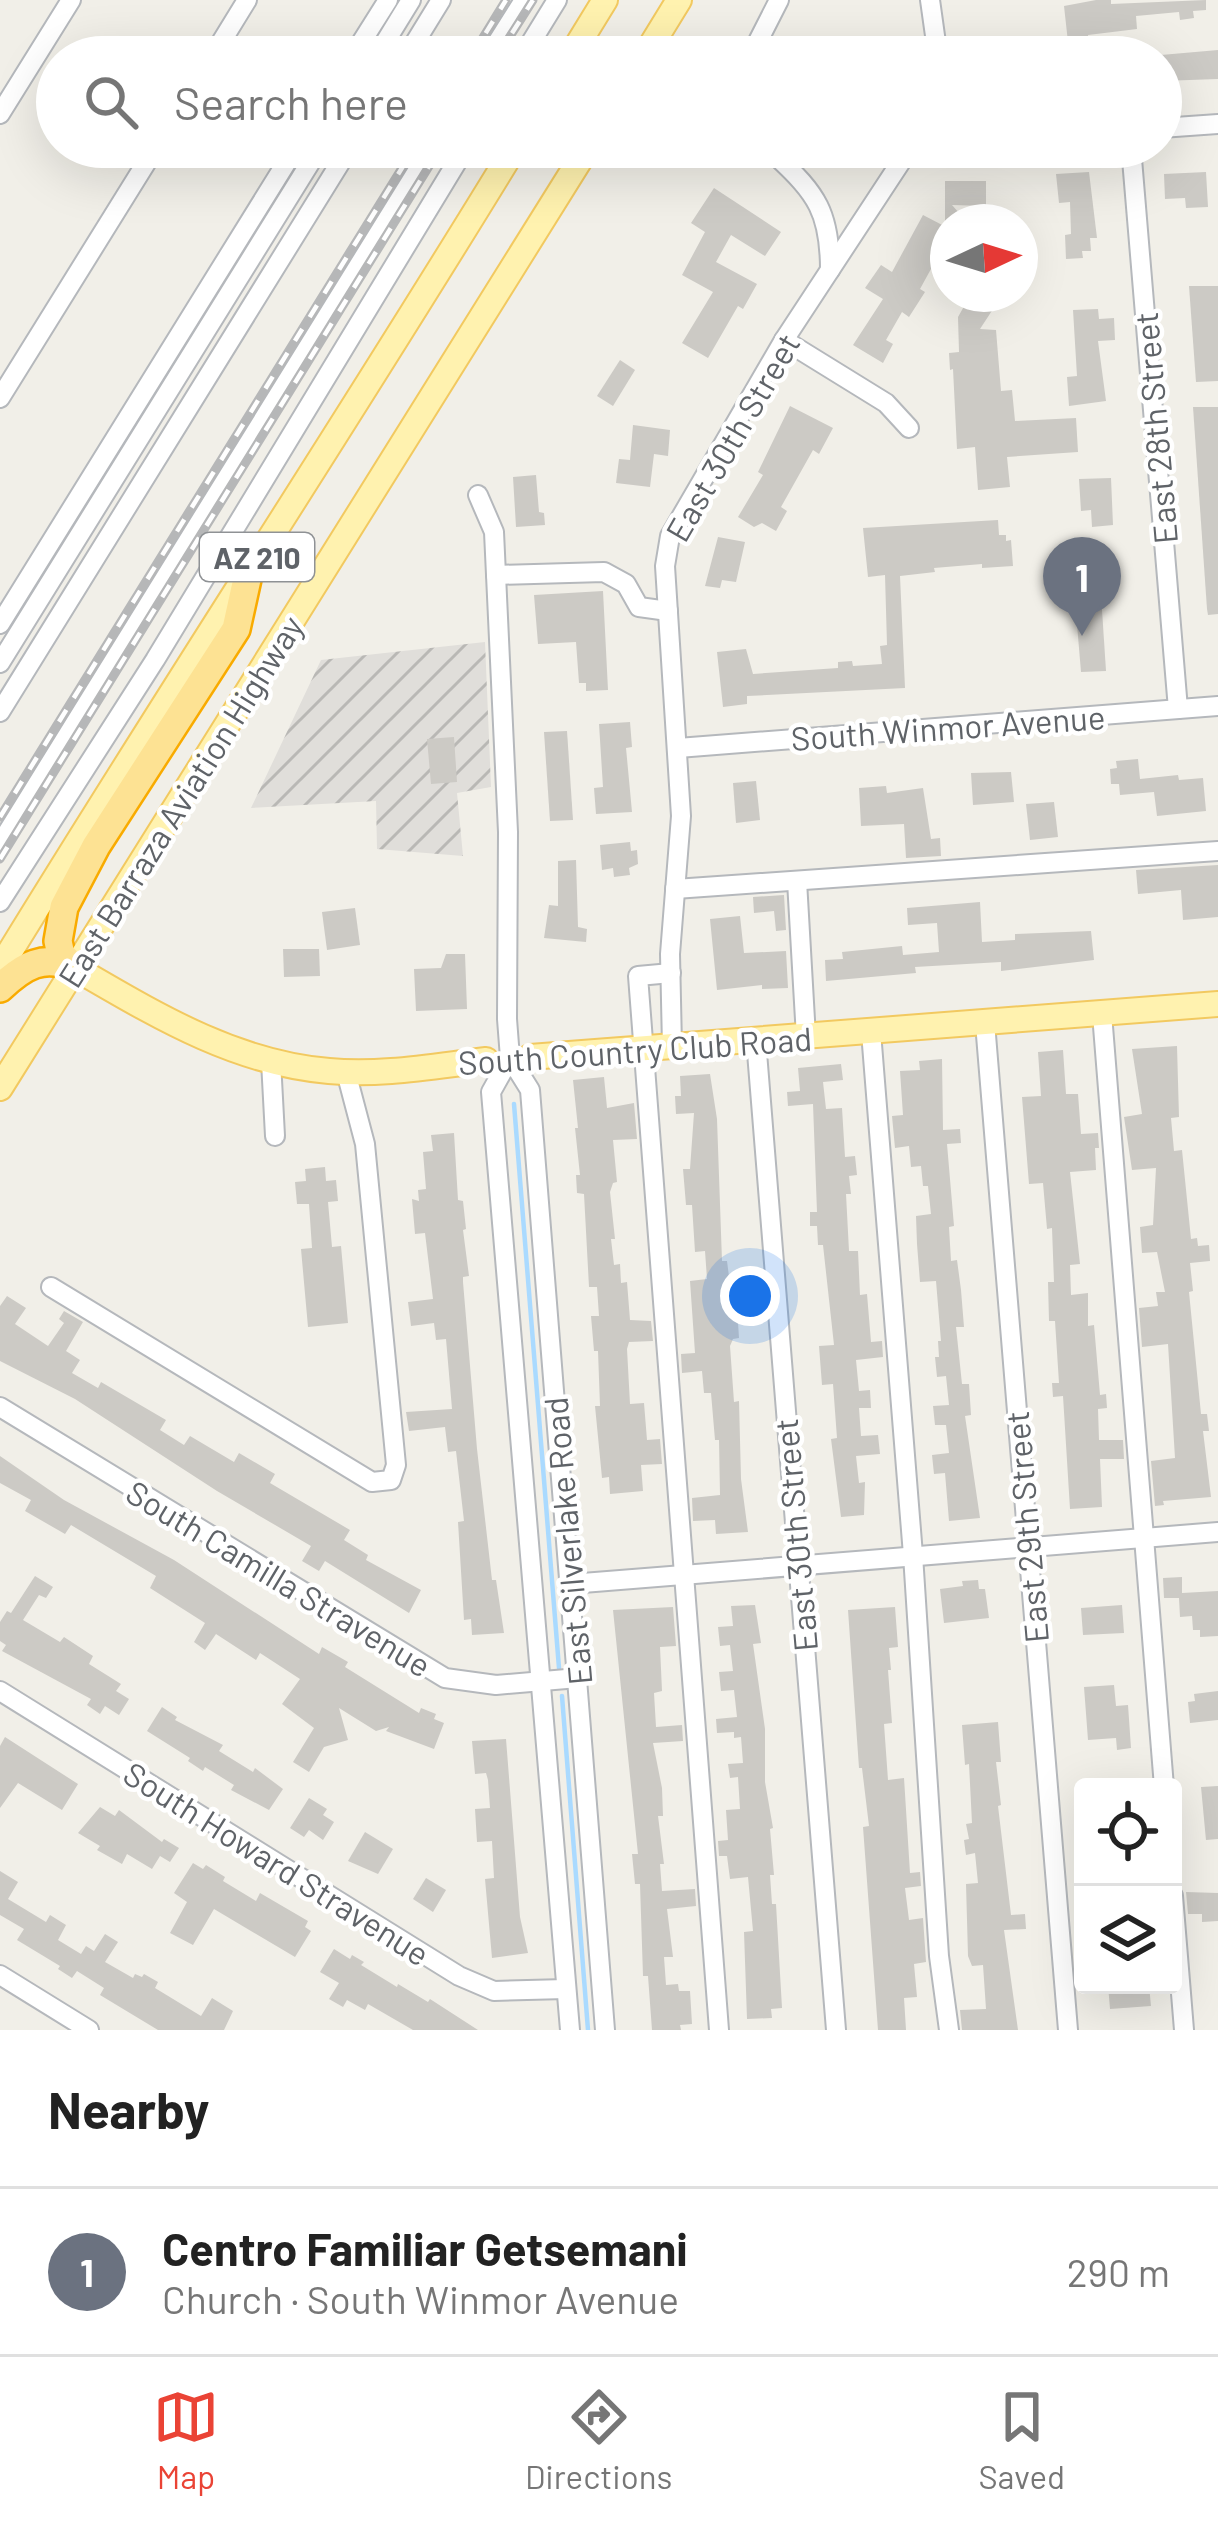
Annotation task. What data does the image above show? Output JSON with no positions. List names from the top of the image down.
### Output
{
  "streets": {
    "main road": ["AZ 210", "East Barraza Aviation Highway", "South Country Club Road"],
    "street": [
      "East 28th Street",
      "East 30th Street",
      "South Winmor Avenue",
      "East 29th Street",
      "East Silverlake Road",
      "South Camilla Stravenue",
      "South Howard Stravenue"
    ]
  },
  "crossings": [
    ["East 28th Street", "South Winmor Avenue"],
    ["East 30th Street", "South Winmor Avenue"],
    ["East 30th Street", "South Country Club Road"],
    ["East Barraza Aviation Highway", "South Country Club Road"],
    ["South Country Club Road", "East 29th Street"],
    ["South Country Club Road", "East Silverlake Road"],
    ["East Silverlake Road", "South Camilla Stravenue"],
    ["East Silverlake Road", "South Howard Stravenue"]
  ],
  "north": "right",
  "page": {
    "search": "Search here",
    "pins": "1",
    "heading": "Nearby",
    "list": [
      {
        "mark": "1",
        "name": "Centro Familiar Getsemani",
        "note": "Church · South Winmor Avenue",
        "value": "290 m"
      }
    ],
    "nav": ["Map", "Directions", "Saved"]
  }
}
